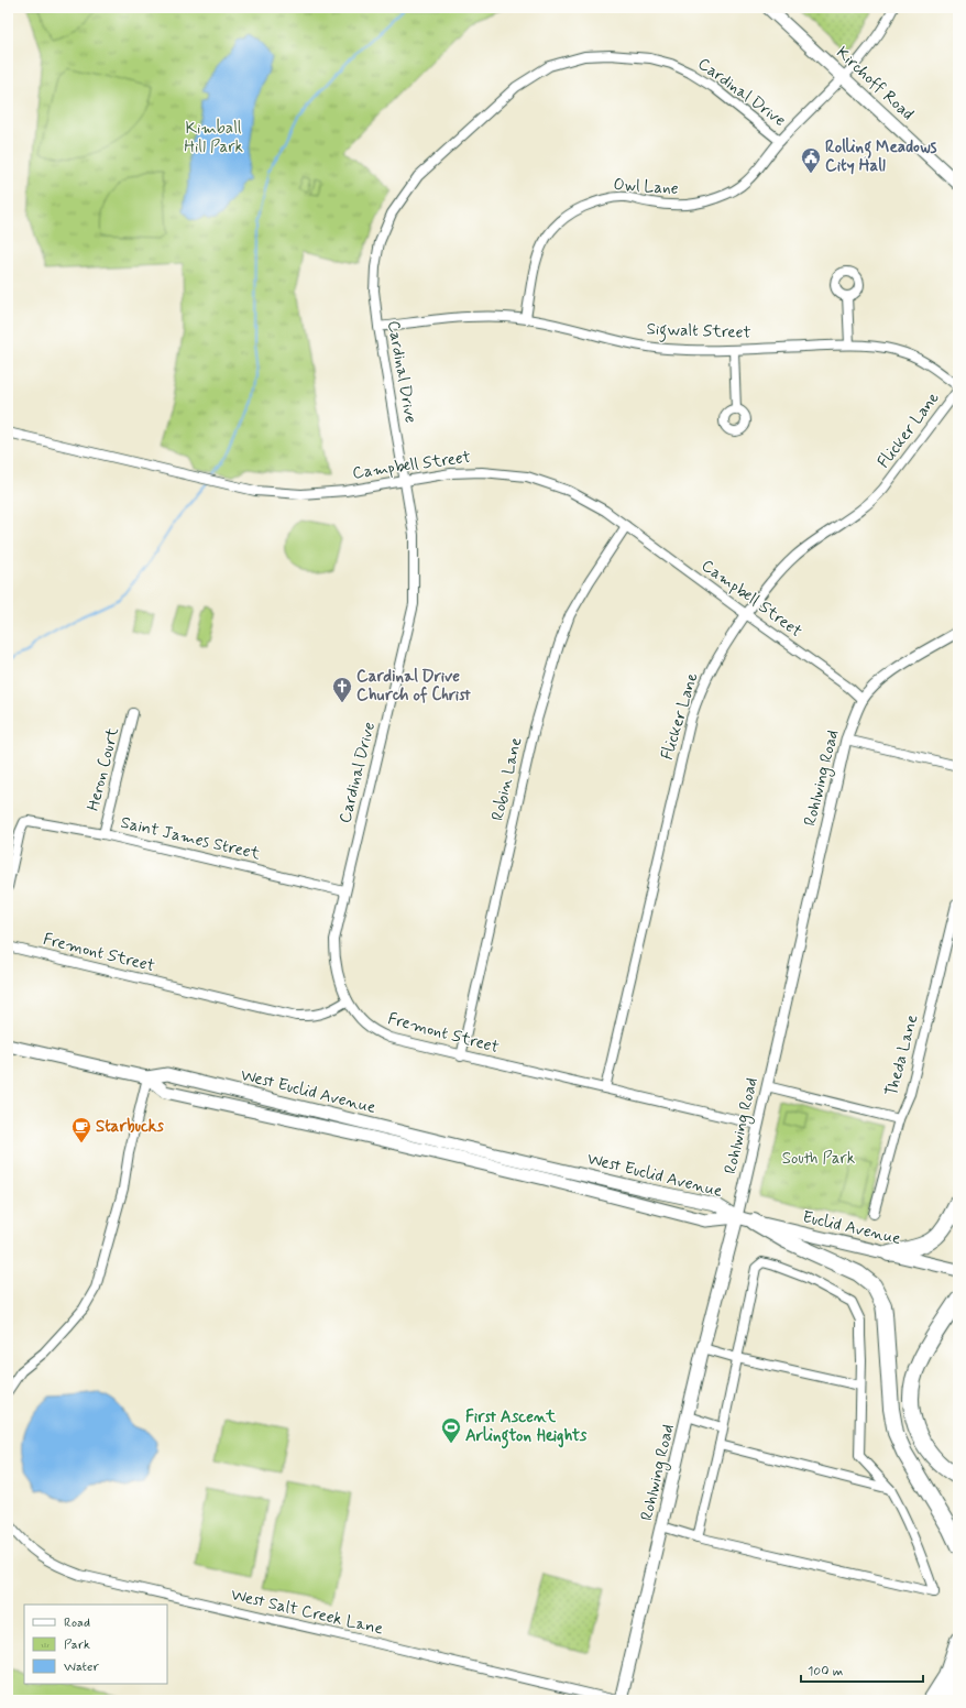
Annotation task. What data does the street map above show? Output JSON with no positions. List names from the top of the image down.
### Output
{
  "streets": {
    "main road": [
      "Kirchoff Road",
      "Rohlwing Road",
      "West Euclid Avenue",
      "Euclid Avenue"
    ],
    "street": [
      "Cardinal Drive",
      "Owl Lane",
      "Sigwalt Street",
      "Flicker Lane",
      "Campbell Street",
      "Heron Court",
      "Robin Lane",
      "Saint James Street",
      "Fremont Street",
      "Theda Lane",
      "West Salt Creek Lane"
    ]
  },
  "crossings": [
    ["Kirchoff Road", "Owl Lane"],
    ["Cardinal Drive", "Owl Lane"],
    ["Cardinal Drive", "Sigwalt Street"],
    ["Cardinal Drive", "Campbell Street"],
    ["Cardinal Drive", "Saint James Street"],
    ["Cardinal Drive", "Fremont Street"],
    ["Owl Lane", "Sigwalt Street"],
    ["Sigwalt Street", "Flicker Lane"],
    ["Flicker Lane", "Campbell Street"],
    ["Flicker Lane", "Fremont Street"],
    ["Campbell Street", "Rohlwing Road"],
    ["Campbell Street", "Robin Lane"],
    ["Heron Court", "Saint James Street"],
    ["Rohlwing Road", "Fremont Street"],
    ["Rohlwing Road", "West Euclid Avenue"],
    ["Rohlwing Road", "Euclid Avenue"],
    ["Robin Lane", "Fremont Street"],
    ["West Euclid Avenue", "Euclid Avenue"]
  ],
  "parks": ["Kimball Hill Park", "South Park"],
  "places": {
    "public building": ["Rolling Meadows City Hall"],
    "church": ["Cardinal Drive Church of Christ"],
    "cafe": ["Starbucks"],
    "sports": ["First Ascent Arlington Heights"]
  },
  "legend": ["Road", "Park", "Water"],
  "scale_bar": "100 m"
}
